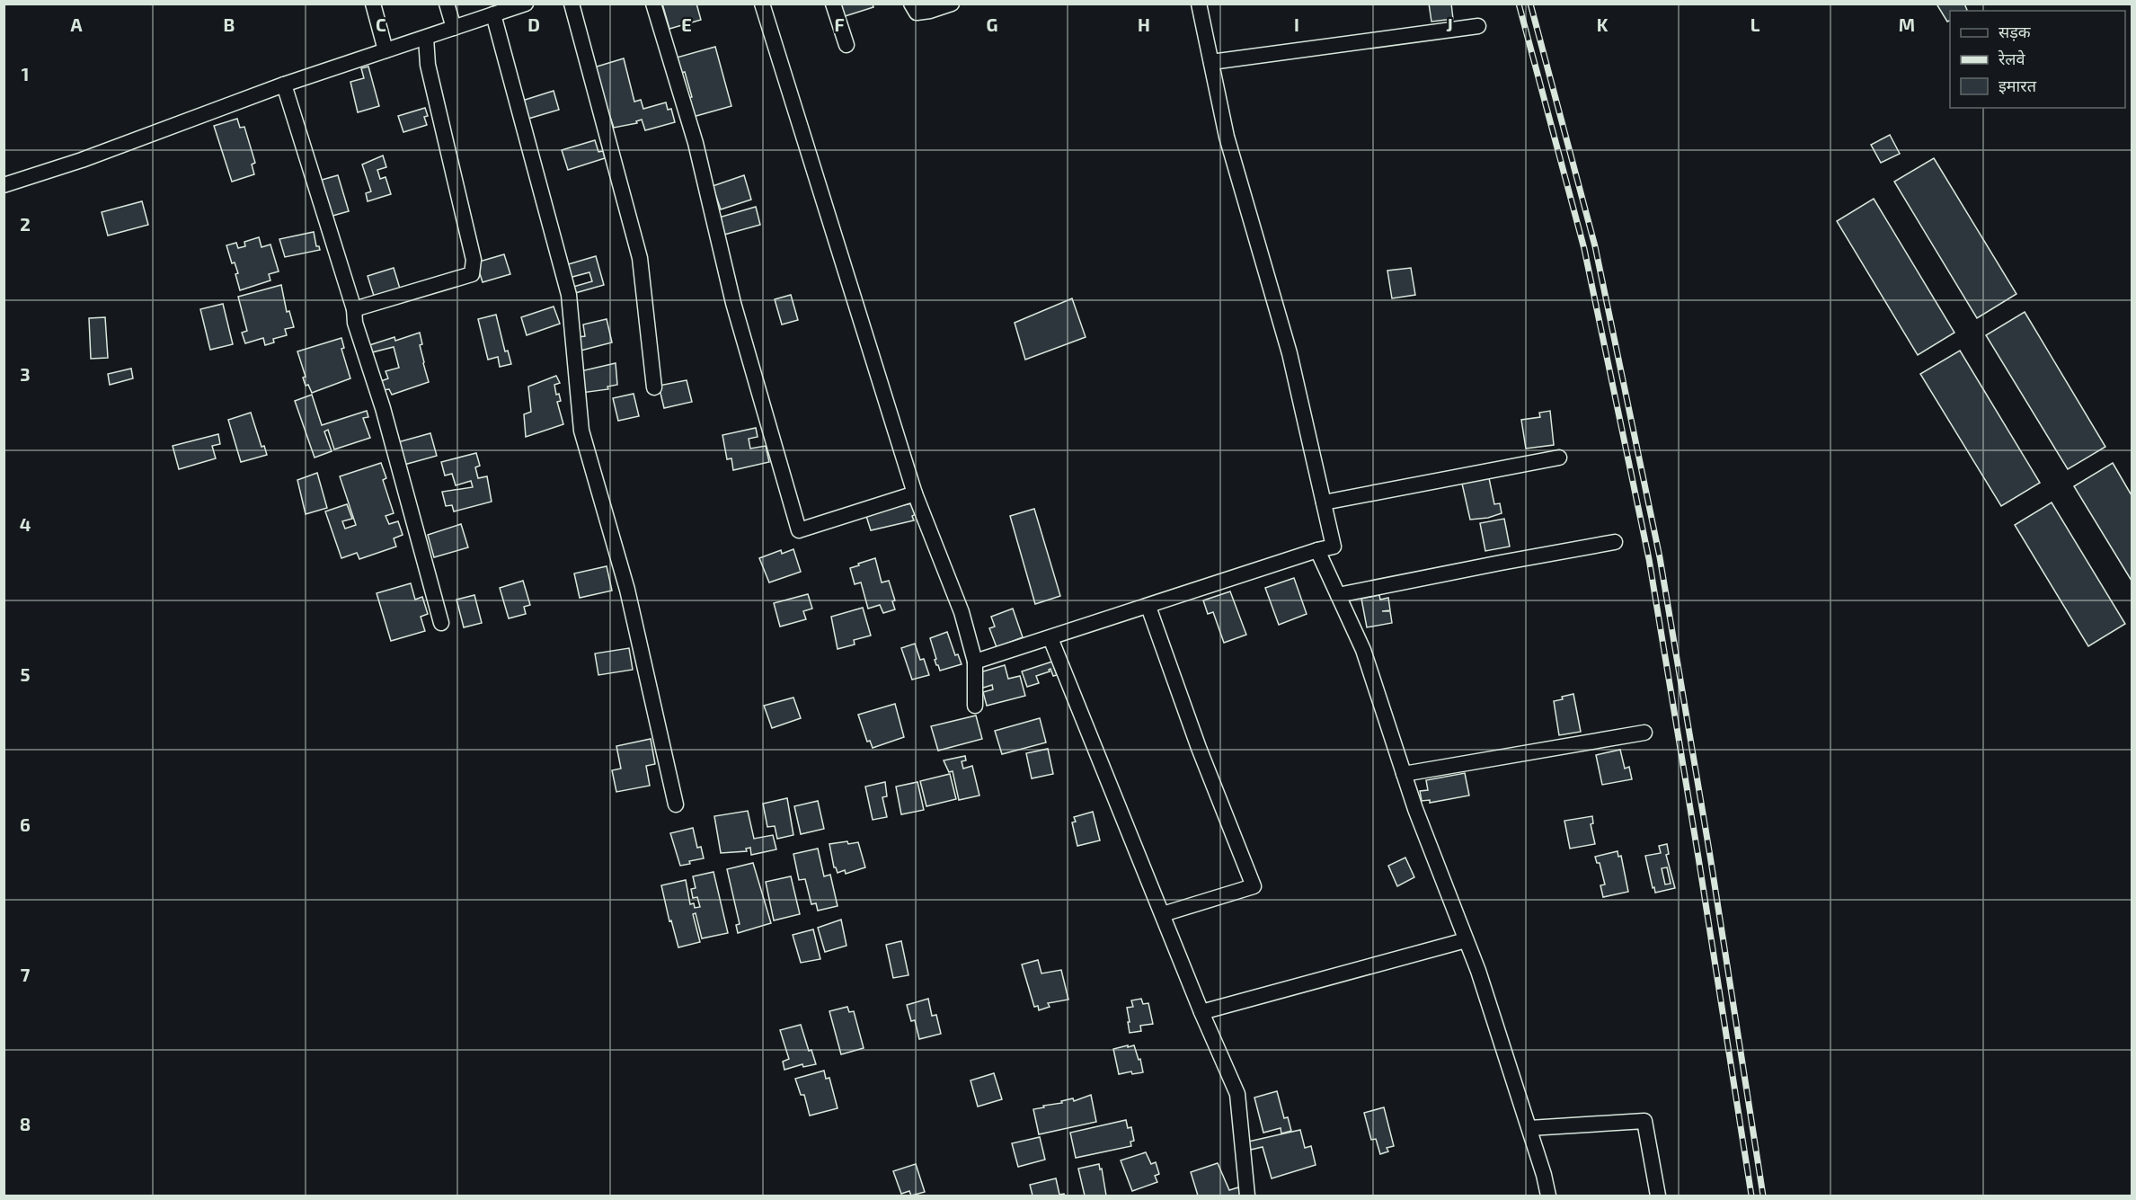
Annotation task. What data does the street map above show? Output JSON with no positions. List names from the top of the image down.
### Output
{
  "legend": ["सड़क", "रेलवे", "इमारत"],
  "grid": {
    "columns": [
      "A",
      "B",
      "C",
      "D",
      "E",
      "F",
      "G",
      "H",
      "I",
      "J",
      "K",
      "L",
      "M"
    ],
    "rows": [
      "1",
      "2",
      "3",
      "4",
      "5",
      "6",
      "7",
      "8"
    ]
  }
}
